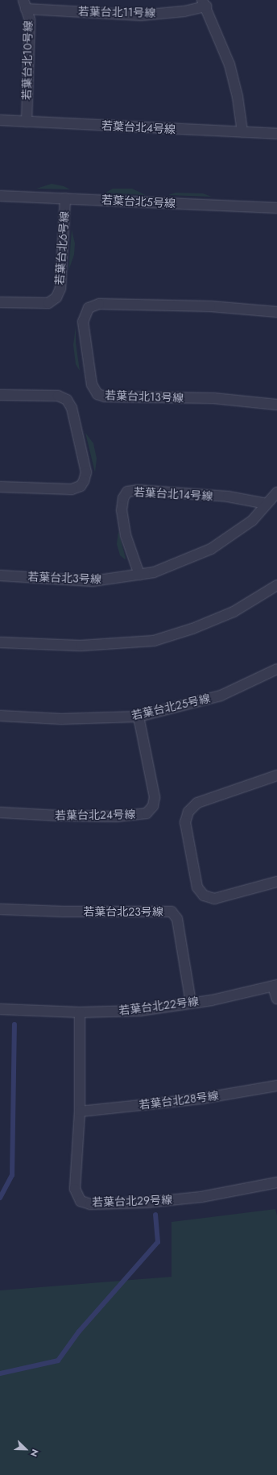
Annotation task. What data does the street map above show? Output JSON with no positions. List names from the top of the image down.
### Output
{
  "streets": {
    "street": [
      "若葉台北11号線",
      "若葉台北10号線",
      "若葉台北4号線",
      "若葉台北5号線",
      "若葉台北6号線",
      "若葉台北13号線",
      "若葉台北14号線",
      "若葉台北3号線",
      "若葉台北25号線",
      "若葉台北24号線",
      "若葉台北23号線",
      "若葉台北22号線",
      "若葉台北28号線",
      "若葉台北29号線"
    ]
  },
  "crossings": [
    ["若葉台北11号線", "若葉台北10号線"],
    ["若葉台北10号線", "若葉台北4号線"],
    ["若葉台北5号線", "若葉台北6号線"],
    ["若葉台北14号線", "若葉台北3号線"],
    ["若葉台北25号線", "若葉台北24号線"],
    ["若葉台北23号線", "若葉台北22号線"],
    ["若葉台北22号線", "若葉台北29号線"],
    ["若葉台北28号線", "若葉台北29号線"]
  ],
  "north": "bottom right"
}
